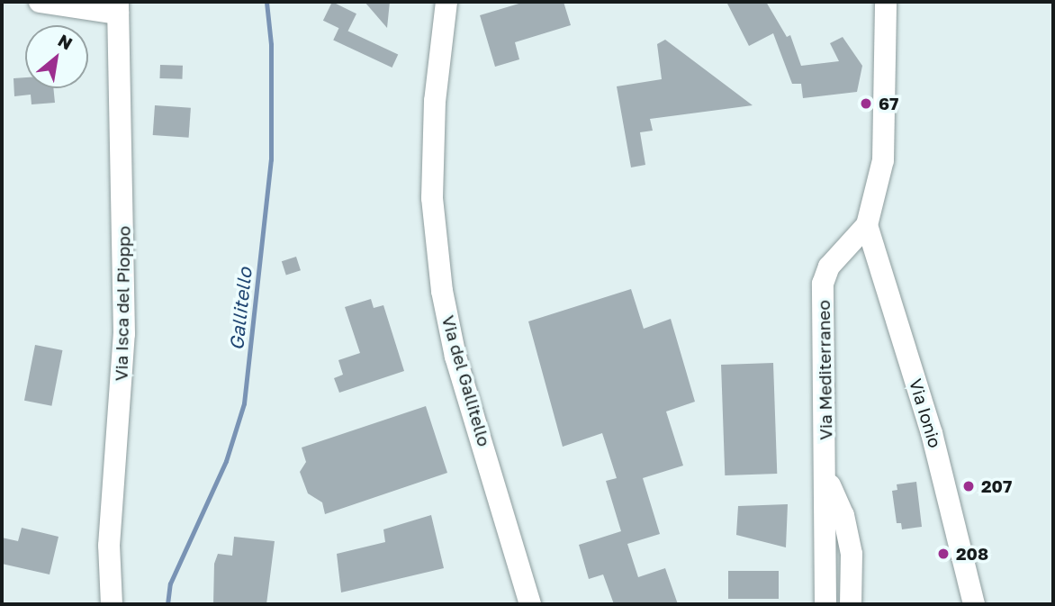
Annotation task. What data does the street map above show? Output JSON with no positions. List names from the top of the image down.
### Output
{
  "streets": {
    "street": [
      "Via Isca del Pioppo",
      "Via Mediterraneo",
      "Via del Gallitello",
      "Via Ionio"
    ]
  },
  "crossings": [
    ["Via Mediterraneo", "Via Ionio"]
  ],
  "water": ["Gallitello"],
  "places": ["67", "207", "208"],
  "north": "top right"
}
